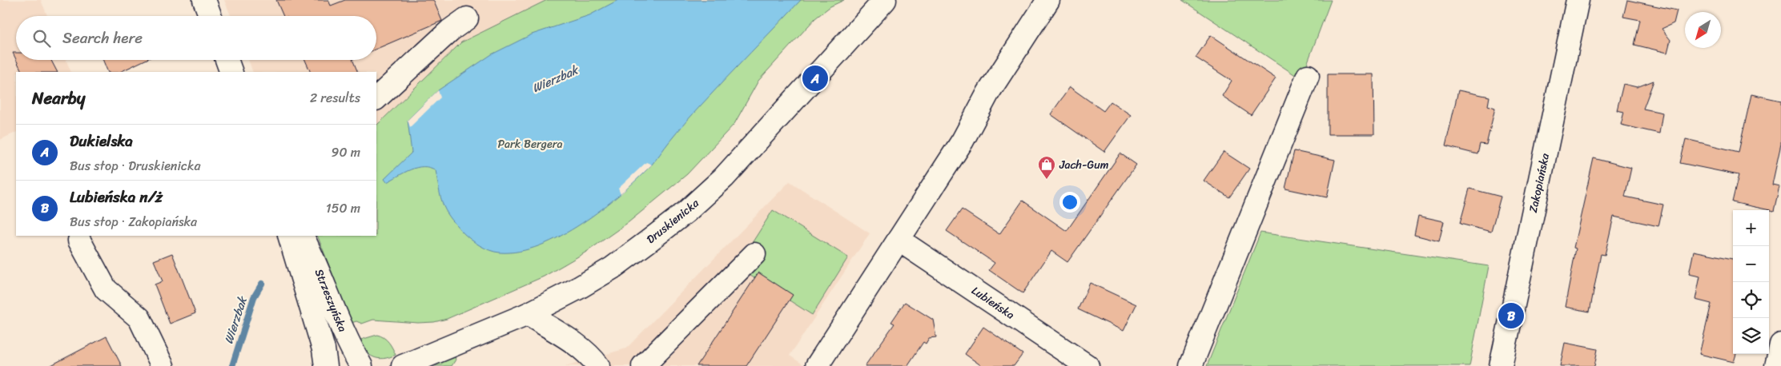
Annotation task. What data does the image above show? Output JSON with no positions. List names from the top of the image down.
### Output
{
  "streets": {
    "street": [
      "Zakopiańska",
      "Druskienicka",
      "Strzeszyńska",
      "Lubieńska"
    ]
  },
  "water": ["Wierzbak"],
  "parks": ["Park Bergera"],
  "places": {
    "shop": ["Jach-Gum"]
  },
  "north": "bottom left",
  "page": {
    "search": "Search here",
    "pins": ["A", "B"],
    "heading": ["Nearby", "2 results"],
    "list": [
      {
        "mark": "A",
        "name": "Dukielska",
        "note": "Bus stop · Druskienicka",
        "value": "90 m"
      },
      {
        "mark": "B",
        "name": "Lubieńska n/ż",
        "note": "Bus stop · Zakopiańska",
        "value": "150 m"
      }
    ],
    "map_buttons": ["+", "−"]
  }
}
